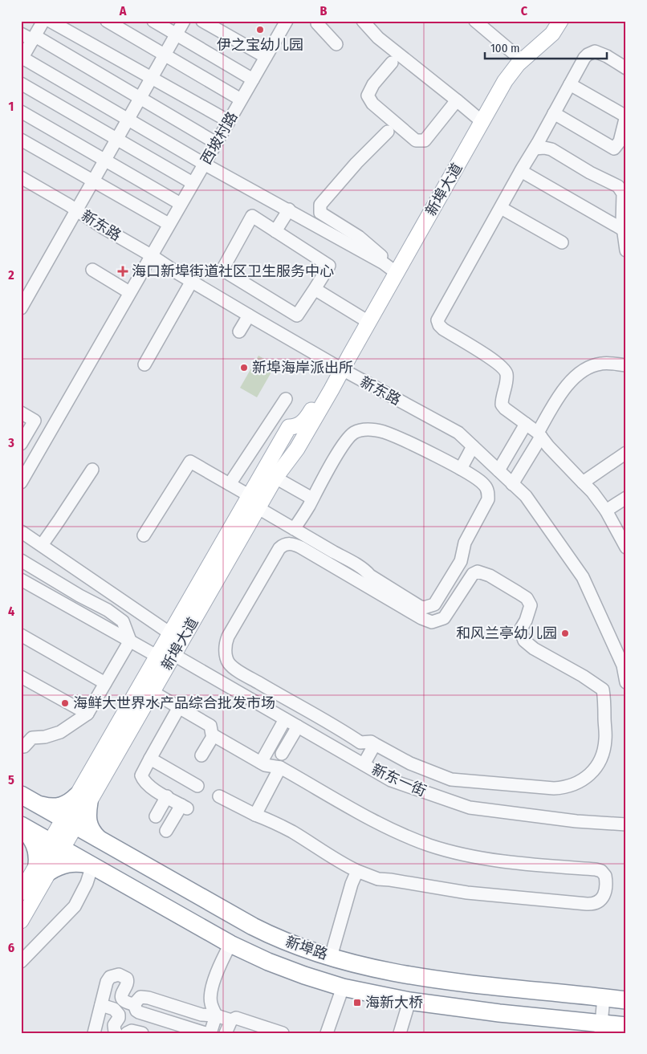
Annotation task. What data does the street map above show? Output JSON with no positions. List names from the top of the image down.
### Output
{
  "streets": {
    "highway": ["新埠路"],
    "main road": ["新埠大道"],
    "street": ["西坡村路", "新东路", "新东一街"]
  },
  "crossings": [
    ["西坡村路", "新东路"],
    ["新埠大道", "新东路"],
    ["新埠大道", "新东一街"],
    ["新埠大道", "新埠路"]
  ],
  "places": {
    "other": [
      "伊之宝幼儿园",
      "新埠海岸派出所",
      "和风兰亭幼儿园",
      "海鲜大世界水产品综合批发市场"
    ],
    "health": ["海口新埠街道社区卫生服务中心"],
    "transit": ["海新大桥"]
  },
  "scale_bar": "100 m",
  "grid": {
    "columns": ["A", "B", "C"],
    "rows": [
      "1",
      "2",
      "3",
      "4",
      "5",
      "6"
    ]
  }
}
